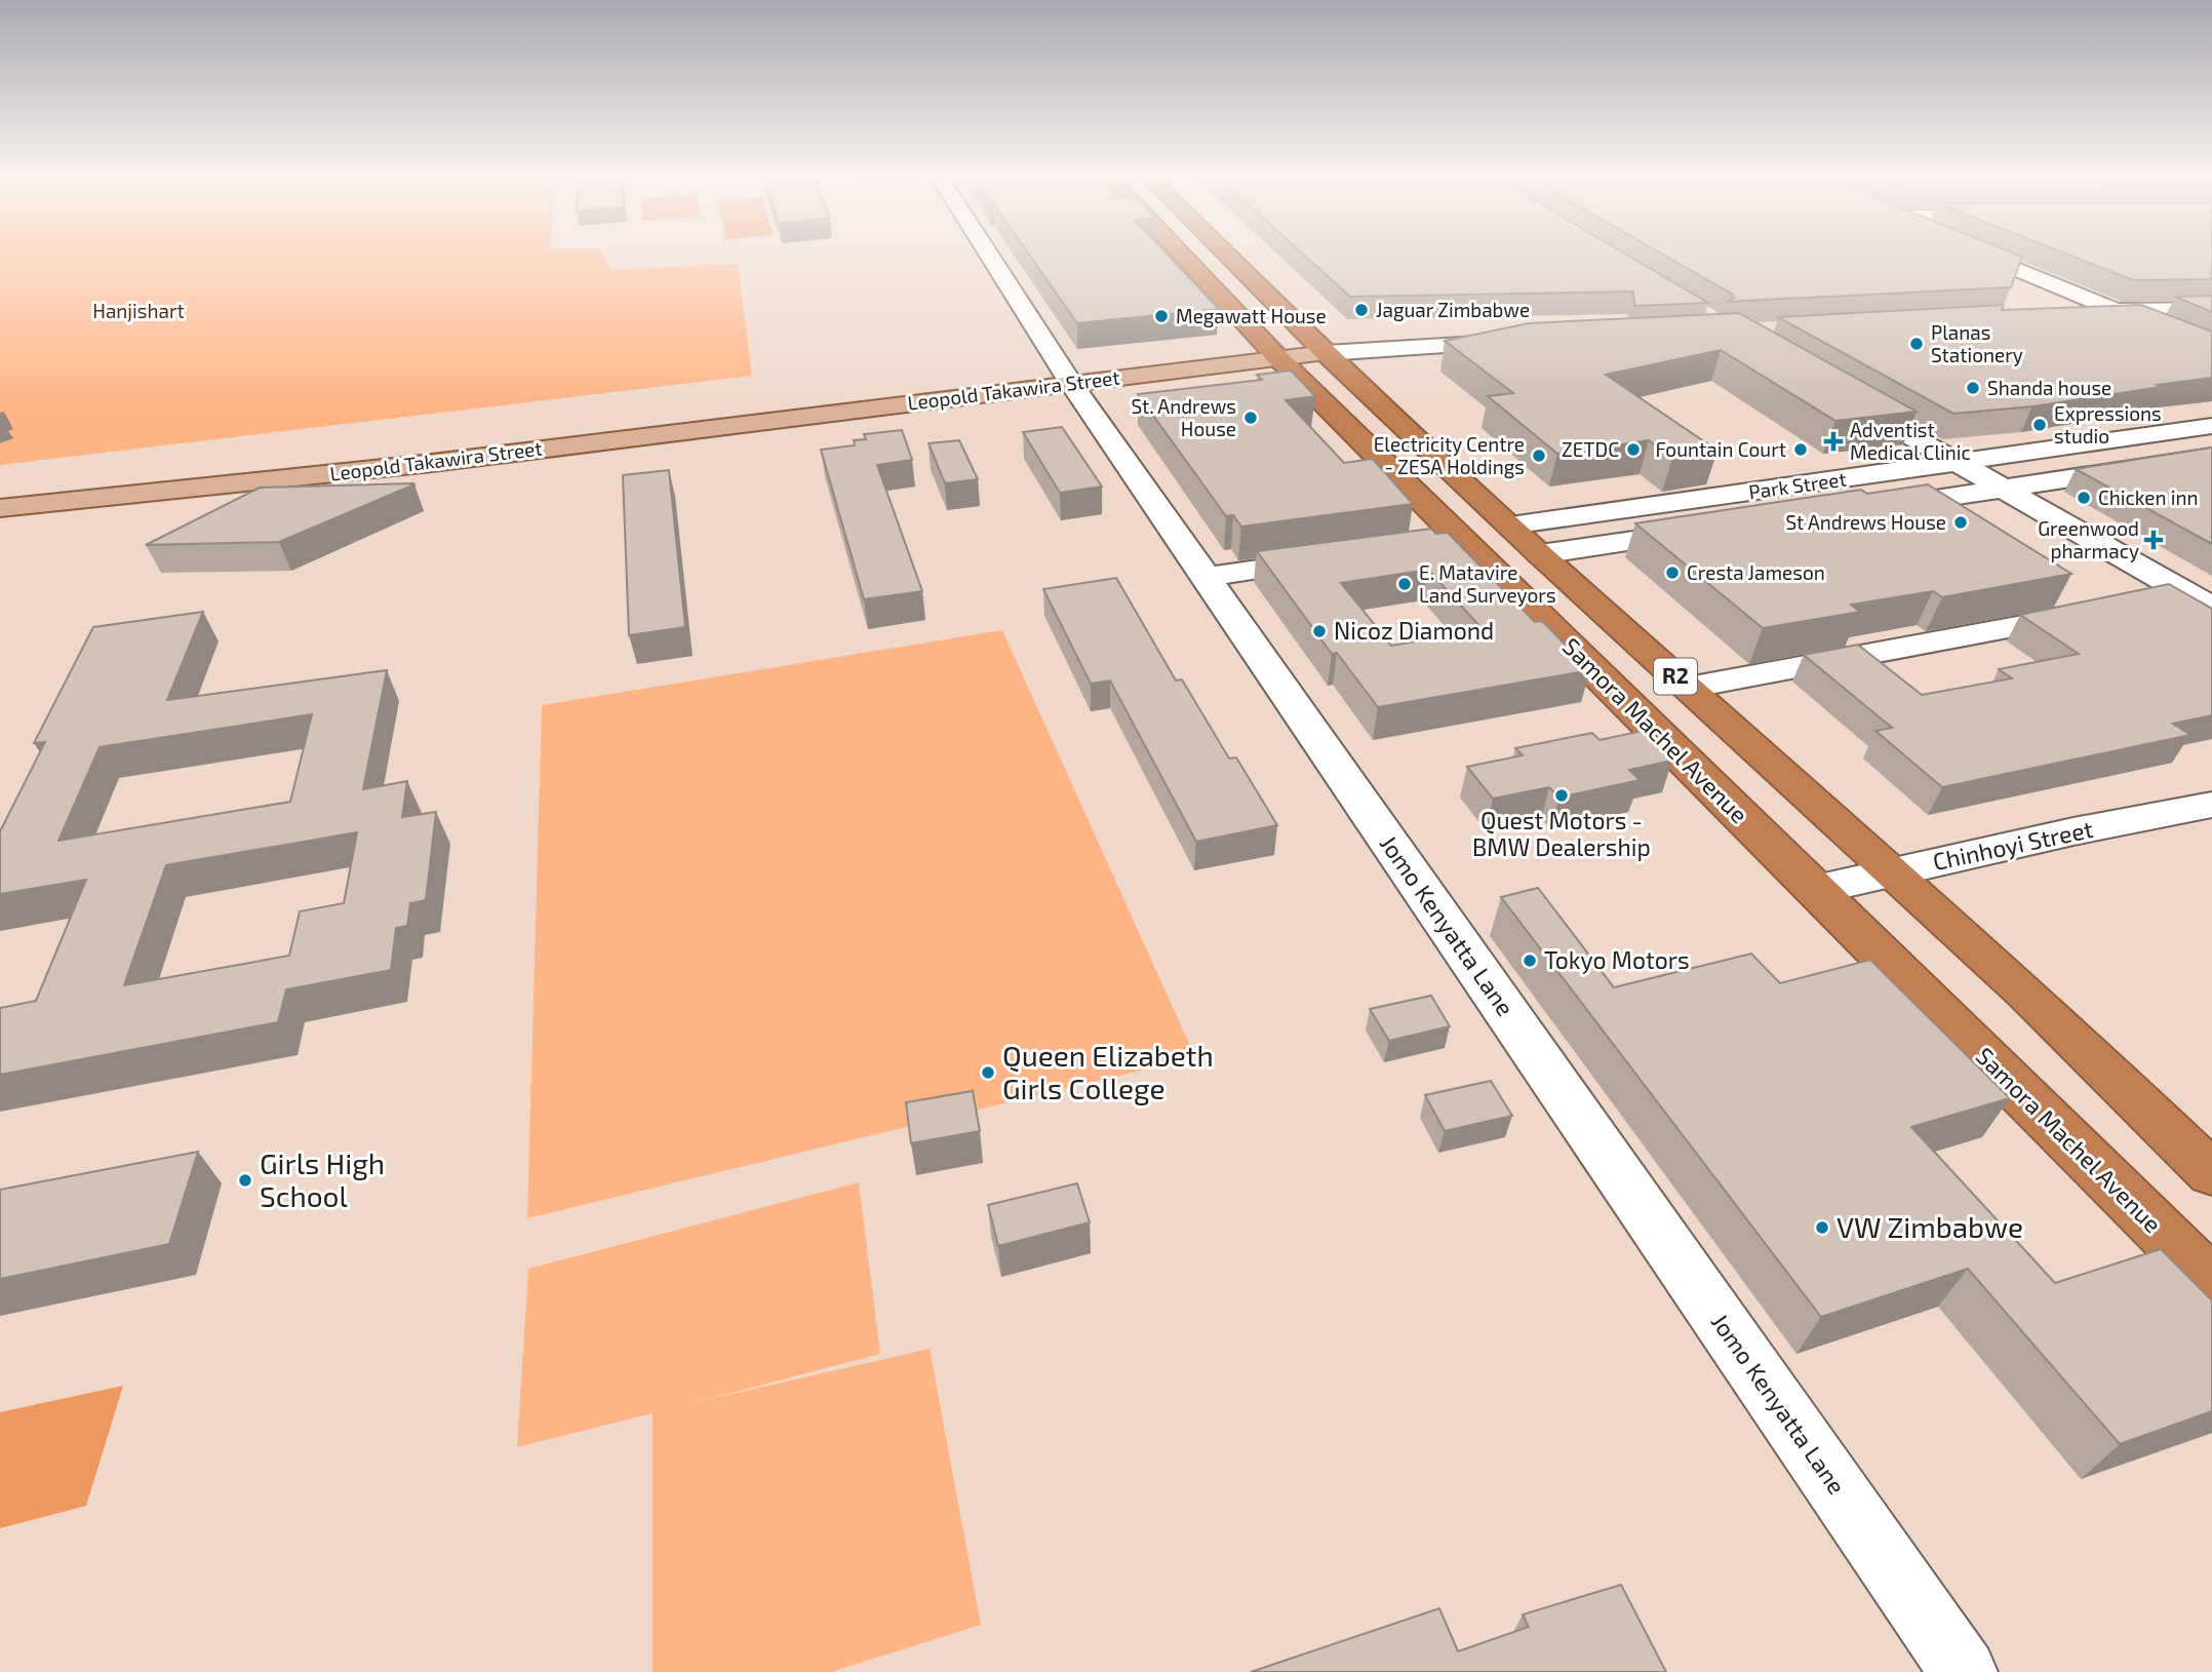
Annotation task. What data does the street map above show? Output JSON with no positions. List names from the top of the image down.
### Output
{
  "streets": {
    "highway": ["R2", "Samora Machel Avenue"],
    "main road": ["Leopold Takawira Street"],
    "street": ["Park Street", "Chinhoyi Street", "Jomo Kenyatta Lane"]
  },
  "crossings": [
    ["Leopold Takawira Street", "Samora Machel Avenue"],
    ["Leopold Takawira Street", "Jomo Kenyatta Lane"],
    ["Park Street", "Samora Machel Avenue"],
    ["Samora Machel Avenue", "Chinhoyi Street"]
  ],
  "parks": ["Hanjishart"],
  "places": {
    "other": [
      "Jaguar Zimbabwe",
      "Megawatt House",
      "Planas Stationery",
      "Shanda house",
      "St. Andrews House",
      "Expressions studio",
      "ZETDC",
      "Fountain Court",
      "Electricity Centre - ZESA Holdings",
      "Chicken inn",
      "St Andrews House",
      "Cresta Jameson",
      "E. Matavire Land Surveyors",
      "Nicoz Diamond",
      "Quest Motors - BMW Dealership",
      "Tokyo Motors",
      "Queen Elizabeth Girls College",
      "Girls High School",
      "VW Zimbabwe"
    ],
    "health": ["Adventist Medical Clinic", "Greenwood pharmacy"]
  }
}
